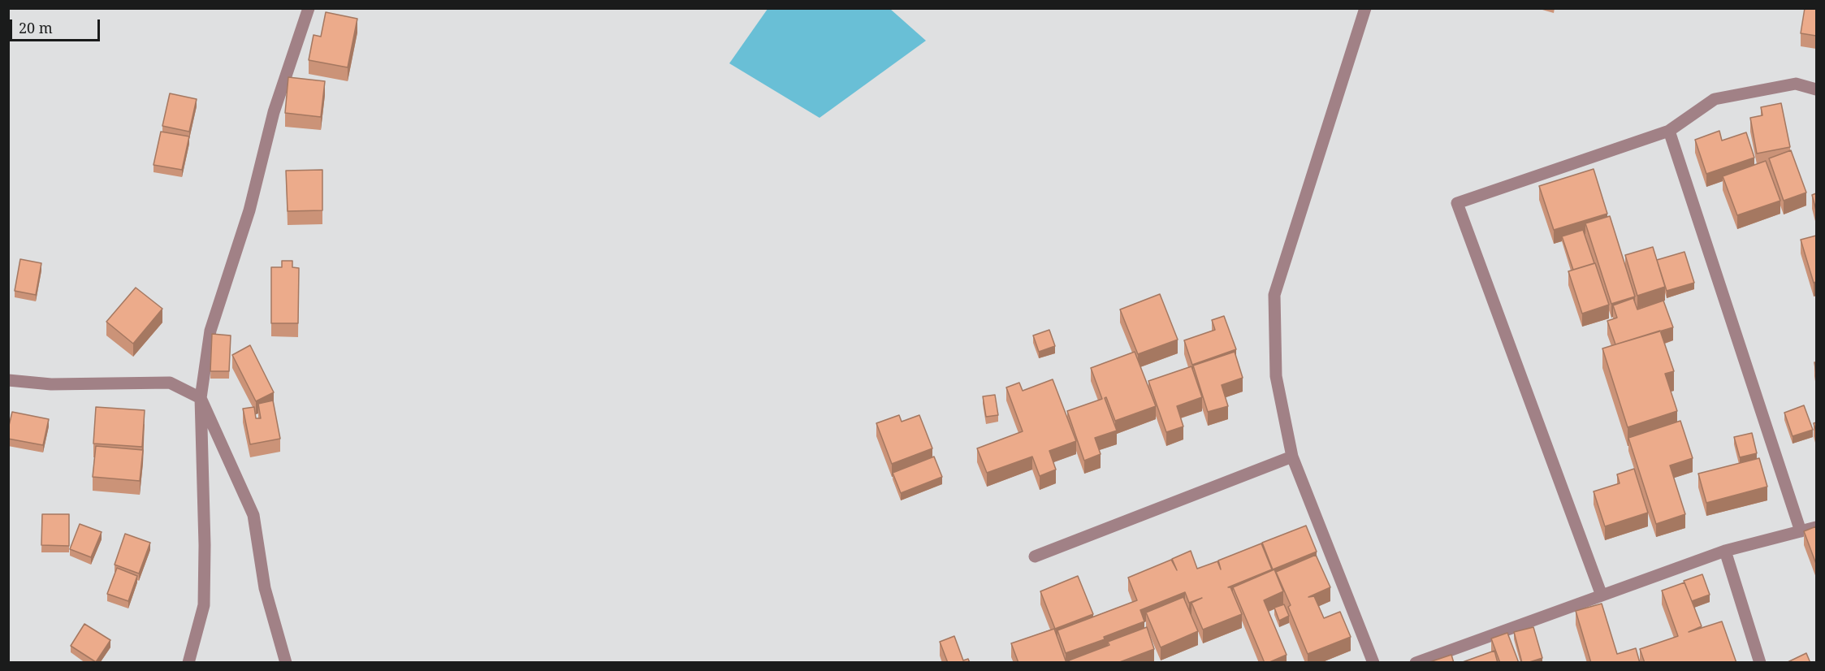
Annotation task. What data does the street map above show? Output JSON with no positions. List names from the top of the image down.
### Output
{
  "scale_bar": "20 m"
}
